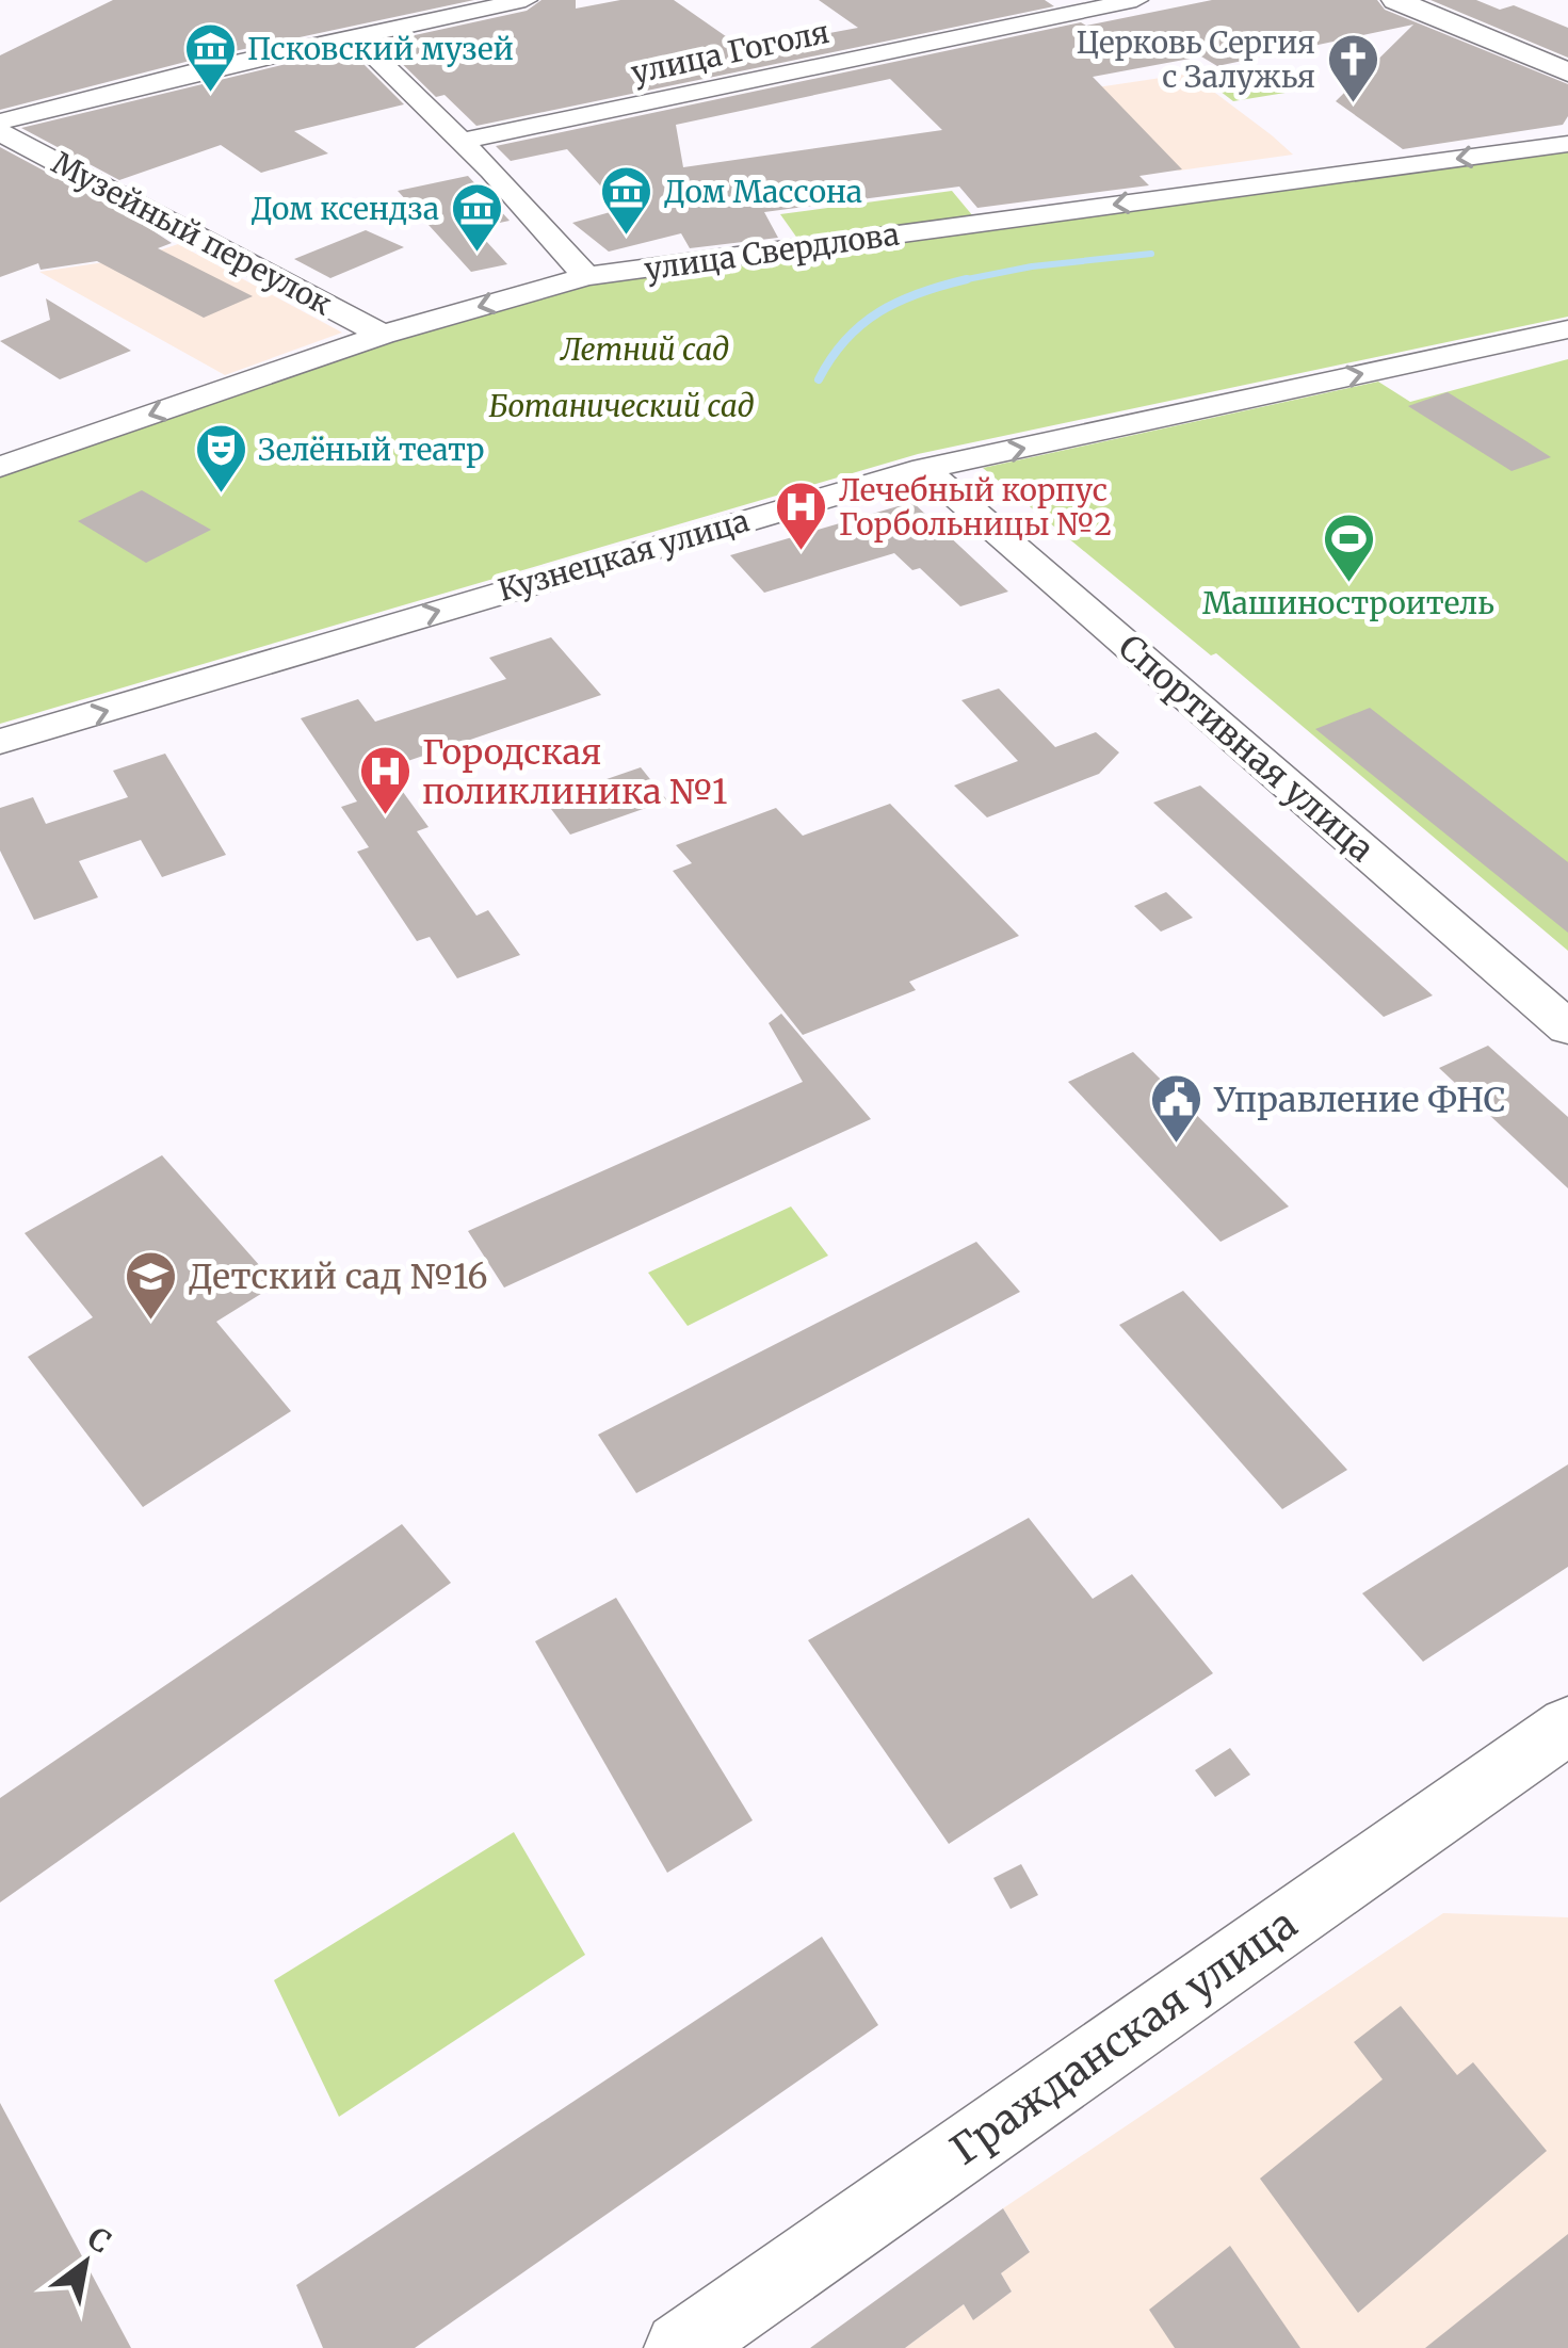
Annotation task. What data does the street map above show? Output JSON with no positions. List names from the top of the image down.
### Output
{
  "streets": {
    "street": [
      "улица Гоголя",
      "Музейный переулок",
      "улица Свердлова",
      "Кузнецкая улица",
      "Спортивная улица",
      "Гражданская улица"
    ]
  },
  "crossings": [
    ["Музейный переулок", "улица Свердлова"],
    ["Кузнецкая улица", "Спортивная улица"]
  ],
  "one_way": ["Кузнецкая улица"],
  "parks": ["Летний сад", "Ботанический сад"],
  "places": {
    "museum": ["Псковский музей", "Дом Масcона", "Дом ксендза"],
    "church": ["Церковь Сергия с Залужья"],
    "theatre": ["Зелёный театр"],
    "hospital": ["Лечебный корпус Горбольницы №2", "Городская поликлиника №1"],
    "sports": ["Машиностроитель"],
    "public building": ["Управление ФНС"],
    "school or university": ["Детский сад №16"]
  },
  "north": "top right"
}
